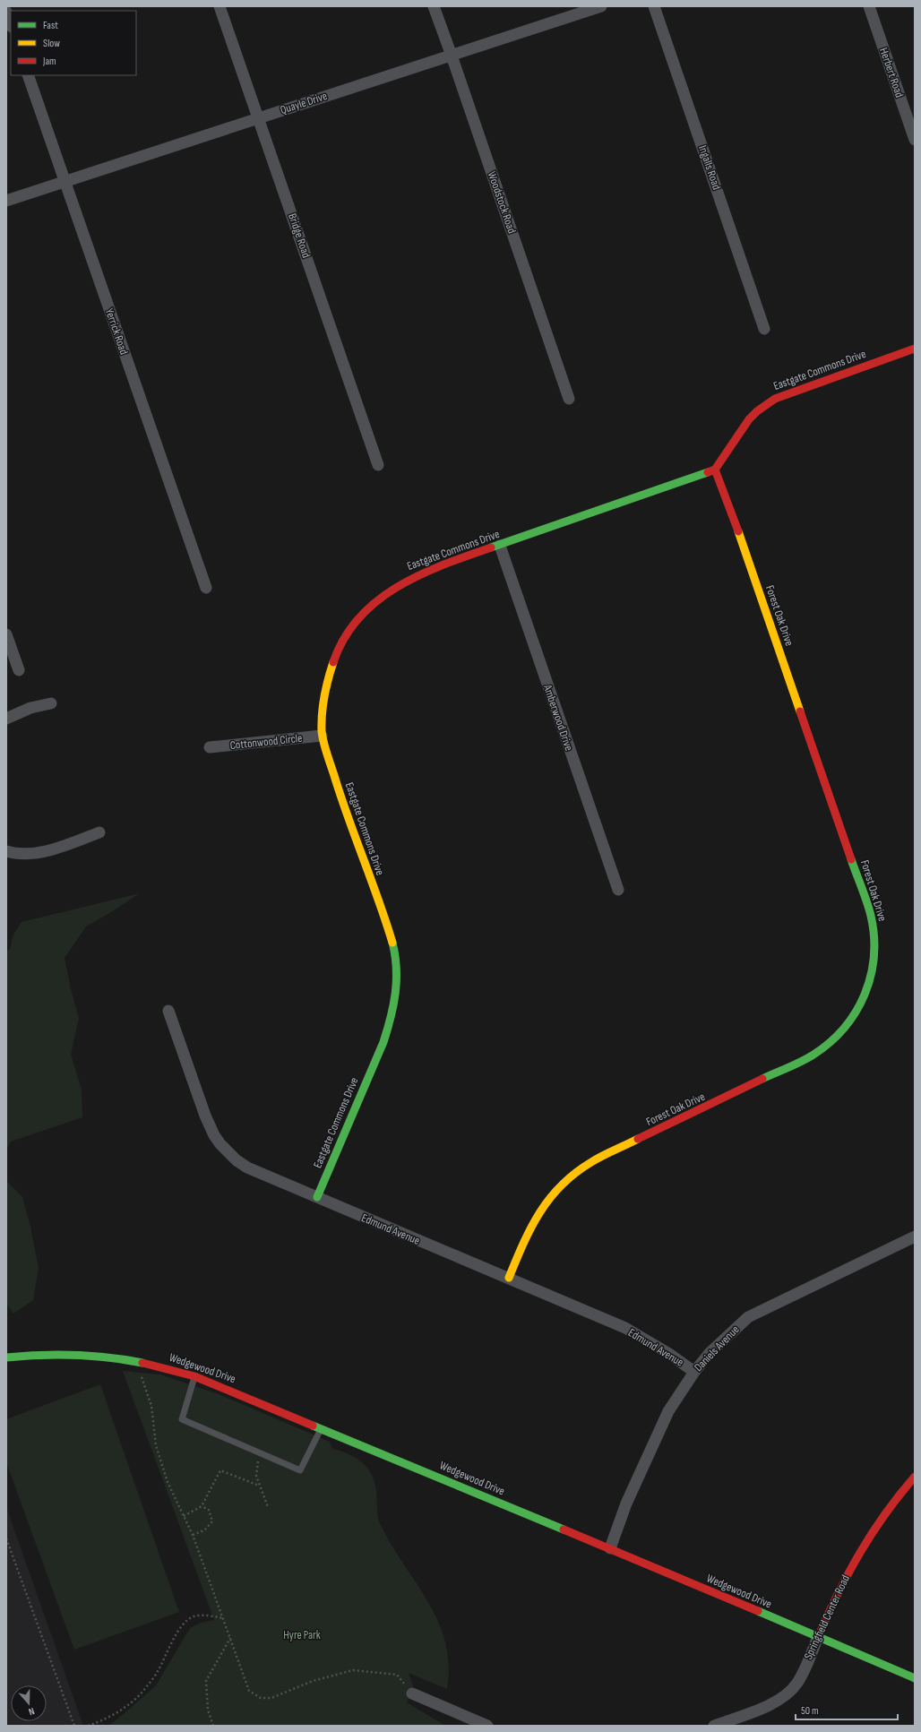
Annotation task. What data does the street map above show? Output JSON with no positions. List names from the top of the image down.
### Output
{
  "streets": {
    "street": [
      "Herbert Road",
      "Quayle Drive",
      "Ingalls Road",
      "Woodstock Road",
      "Bridge Road",
      "Yerrick Road",
      "Eastgate Commons Drive",
      "Forest Oak Drive",
      "Amberwood Drive",
      "Cottonwood Circle",
      "Edmund Avenue",
      "Daniels Avenue",
      "Wedgewood Drive",
      "Springfield Center Road"
    ]
  },
  "crossings": [
    ["Quayle Drive", "Woodstock Road"],
    ["Quayle Drive", "Bridge Road"],
    ["Quayle Drive", "Yerrick Road"],
    ["Eastgate Commons Drive", "Forest Oak Drive"],
    ["Eastgate Commons Drive", "Amberwood Drive"],
    ["Eastgate Commons Drive", "Cottonwood Circle"],
    ["Eastgate Commons Drive", "Edmund Avenue"],
    ["Forest Oak Drive", "Edmund Avenue"],
    ["Edmund Avenue", "Daniels Avenue"],
    ["Daniels Avenue", "Wedgewood Drive"],
    ["Wedgewood Drive", "Springfield Center Road"]
  ],
  "parks": ["Hyre Park"],
  "legend": ["Fast", "Slow", "Jam"],
  "scale_bar": "50 m",
  "north": "bottom"
}
